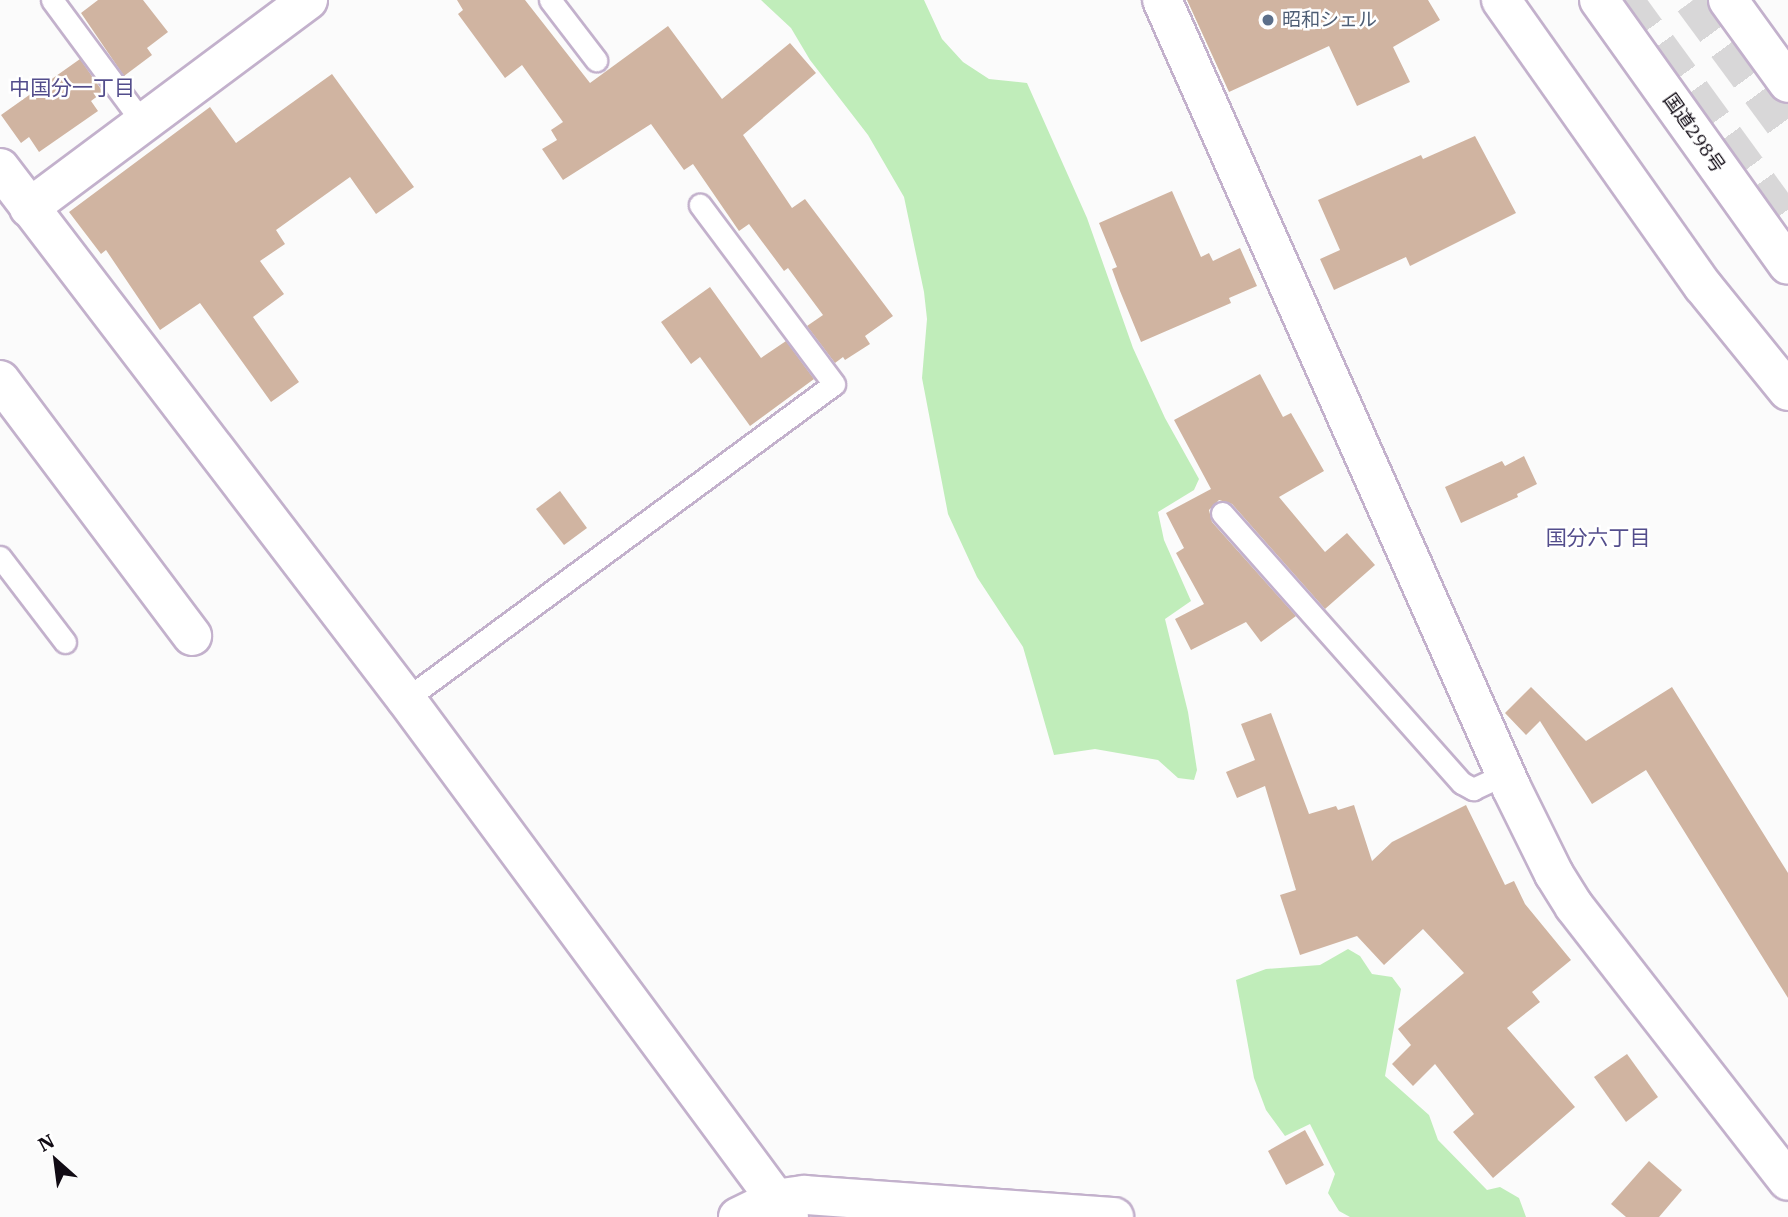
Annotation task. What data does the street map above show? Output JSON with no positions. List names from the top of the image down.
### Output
{
  "streets": {
    "main road": ["国道298号"]
  },
  "districts": ["中国分一丁目", "国分六丁目"],
  "places": ["昭和シェル"],
  "north": "top left"
}
